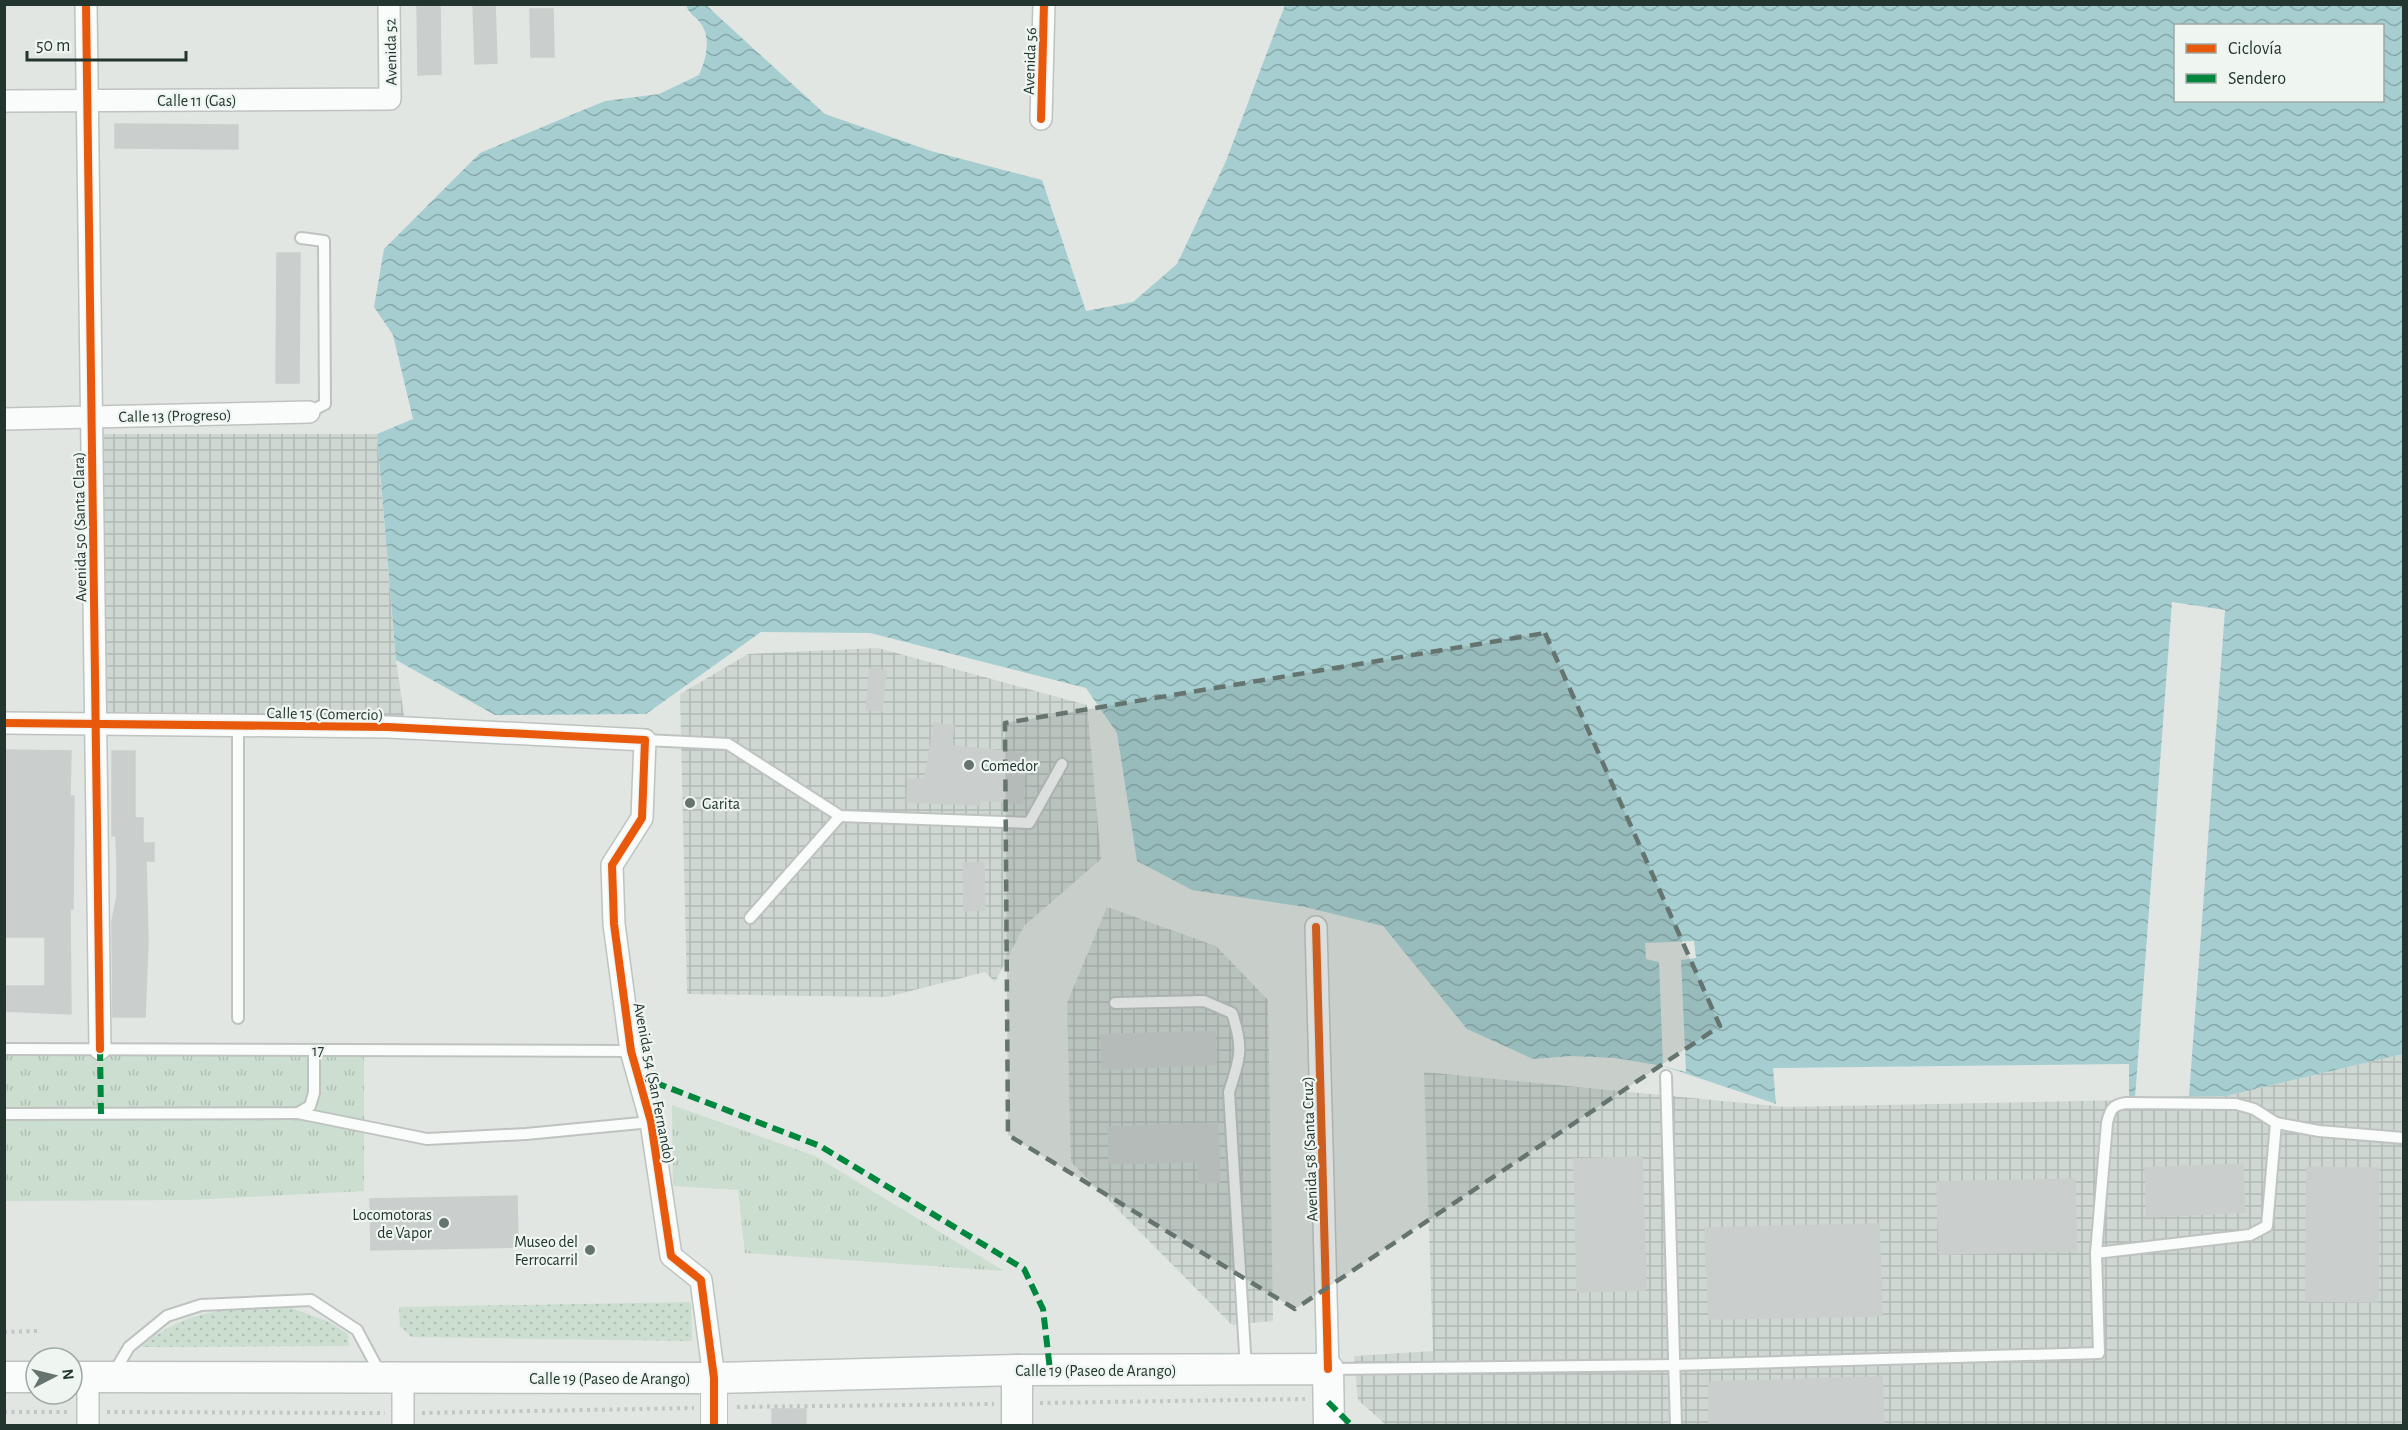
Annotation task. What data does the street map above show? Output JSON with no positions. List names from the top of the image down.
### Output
{
  "streets": {
    "main road": ["Avenida 58 (Santa Cruz)", "Calle 19 (Paseo de Arango)"],
    "street": [
      "Avenida 52",
      "Avenida 56",
      "Calle 11 (Gas)",
      "Calle 13 (Progreso)",
      "Avenida 50 (Santa Clara)",
      "Calle 15 (Comercio)",
      "Avenida 54 (San Fernando)"
    ],
    "lane": ["17"]
  },
  "crossings": [
    ["Avenida 52", "Calle 11 (Gas)"],
    ["Calle 11 (Gas)", "Avenida 50 (Santa Clara)"],
    ["Calle 13 (Progreso)", "Avenida 50 (Santa Clara)"],
    ["Avenida 50 (Santa Clara)", "Calle 15 (Comercio)"],
    ["Avenida 50 (Santa Clara)", "17"],
    ["Calle 15 (Comercio)", "Avenida 54 (San Fernando)"],
    ["17", "Avenida 54 (San Fernando)"],
    ["Avenida 54 (San Fernando)", "Calle 19 (Paseo de Arango)"],
    ["Avenida 58 (Santa Cruz)", "Calle 19 (Paseo de Arango)"]
  ],
  "places": [
    "Comedor",
    "Garita",
    "Locomotoras de Vapor",
    "Museo del Ferrocarril"
  ],
  "legend": ["Ciclovía", "Sendero"],
  "scale_bar": "50 m",
  "north": "right"
}
